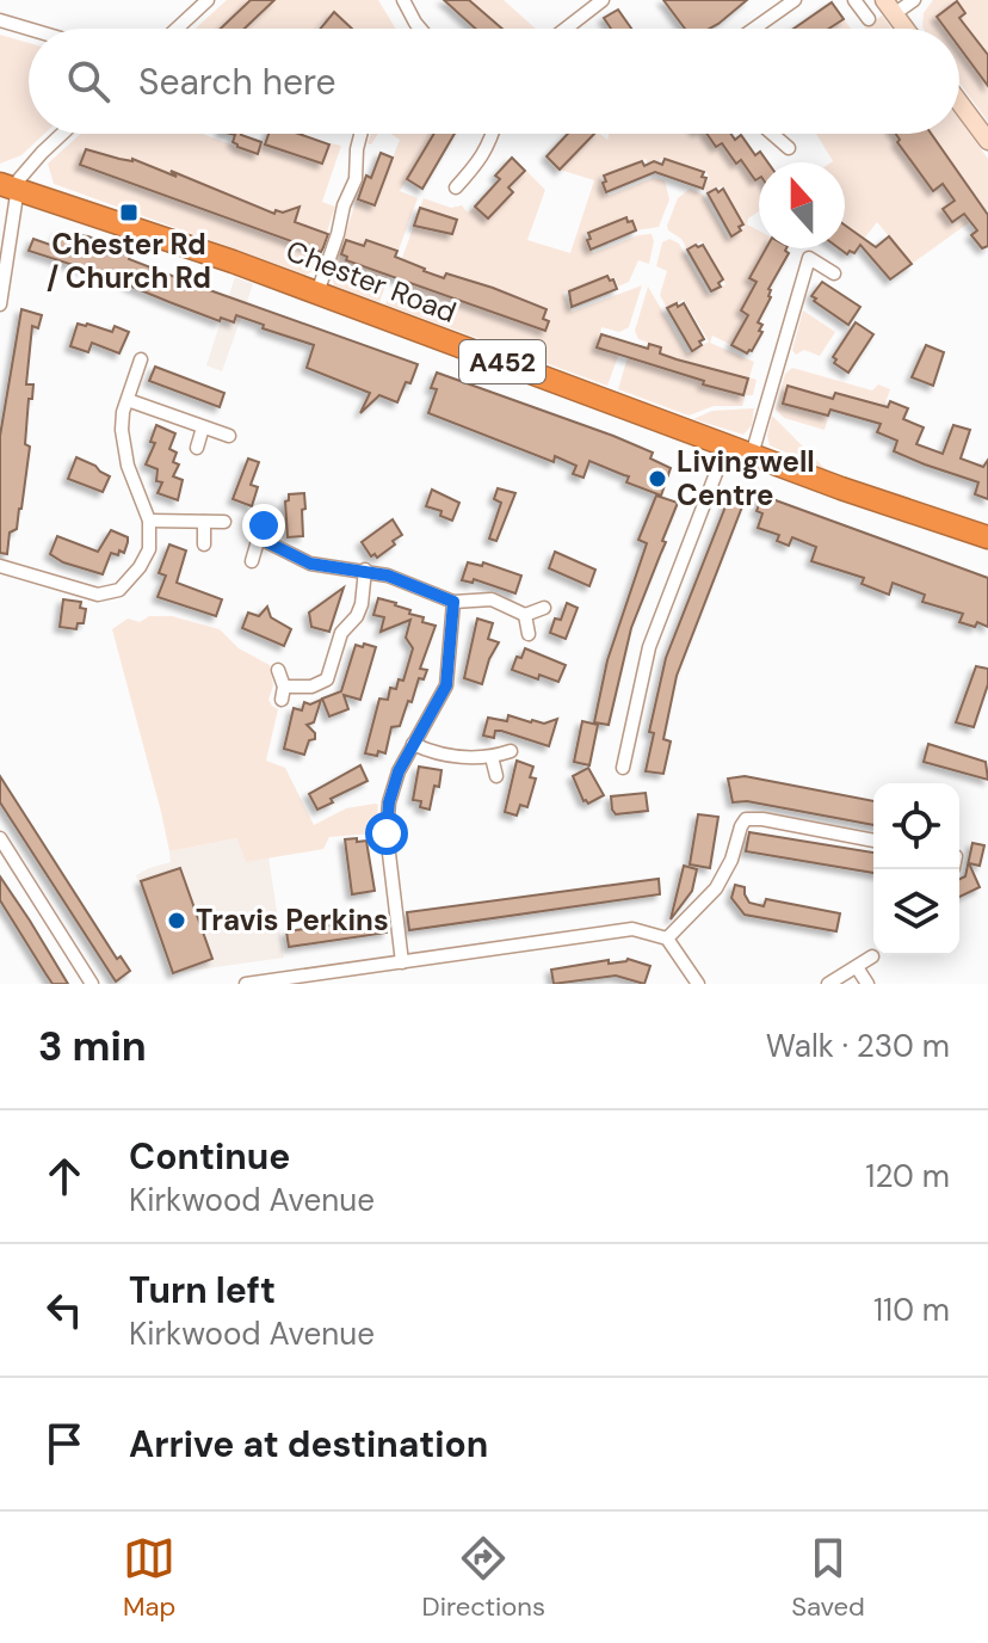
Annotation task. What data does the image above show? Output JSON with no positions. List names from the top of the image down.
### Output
{
  "streets": {
    "highway": ["Chester Road", "A452"]
  },
  "places": {
    "transit": ["Chester Rd / Church Rd"],
    "other": ["Livingwell Centre", "Travis Perkins"]
  },
  "north": "top",
  "page": {
    "search": "Search here",
    "heading": ["3 min", "Walk · 230 m"],
    "list": [
      ["Continue", "Kirkwood Avenue", "120 m"],
      ["Turn left", "Kirkwood Avenue", "110 m"],
      "Arrive at destination"
    ],
    "nav": ["Map", "Directions", "Saved"]
  }
}
